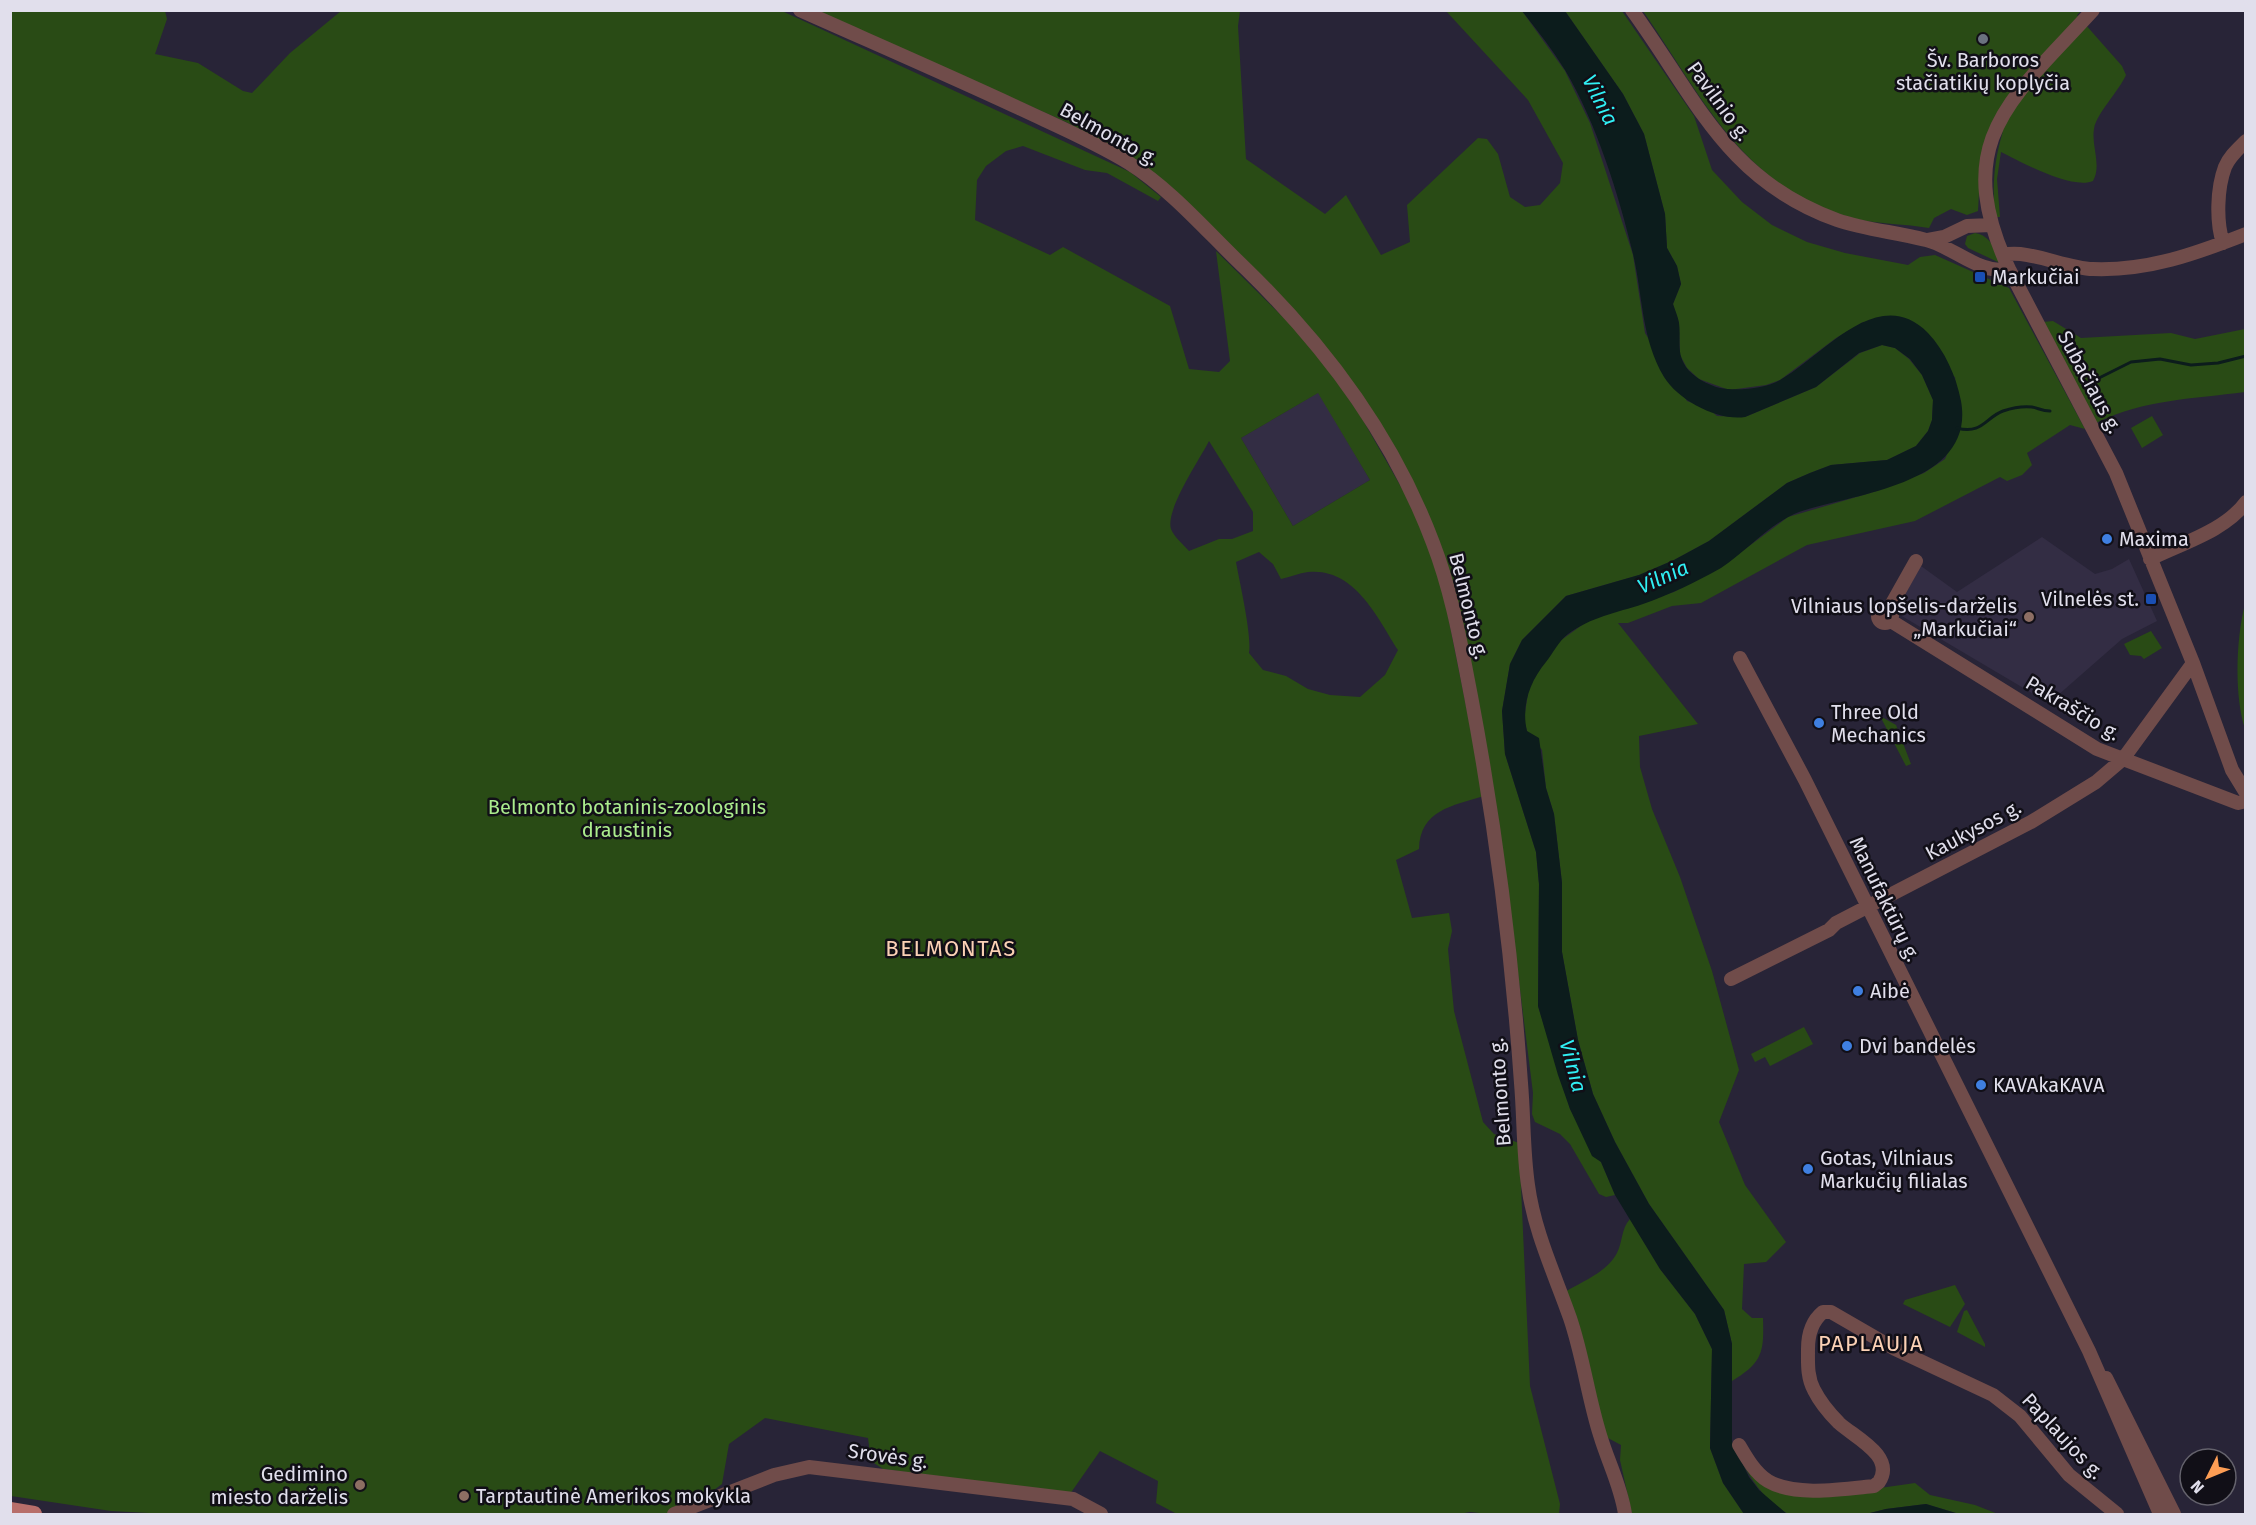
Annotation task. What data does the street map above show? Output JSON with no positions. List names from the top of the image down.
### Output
{
  "streets": {
    "street": [
      "Pavilnio g.",
      "Belmonto g.",
      "Subačiaus g.",
      "Pakraščio g.",
      "Kaukysos g.",
      "Manufaktūrų g.",
      "Paplaujos g.",
      "Srovės g."
    ]
  },
  "crossings": [
    ["Pavilnio g.", "Subačiaus g."],
    ["Subačiaus g.", "Kaukysos g."],
    ["Pakraščio g.", "Kaukysos g."],
    ["Kaukysos g.", "Manufaktūrų g."]
  ],
  "districts": ["BELMONTAS", "PAPLAUJA"],
  "water": ["Vilnia"],
  "parks": ["Belmonto botaninis-zoologinis draustinis"],
  "places": {
    "other": [
      "Šv. Barboros stačiatikių koplyčia",
      "Maxima",
      "Vilniaus lopšelis-darželis „Markučiai“",
      "Three Old Mechanics",
      "Aibė",
      "Dvi bandelės",
      "KAVAkaKAVA",
      "Gotas, Vilniaus Markučių filialas",
      "Gedimino miesto darželis",
      "Tarptautinė Amerikos mokykla"
    ],
    "transit": ["Markučiai", "Vilnelės st."]
  },
  "north": "bottom left"
}
